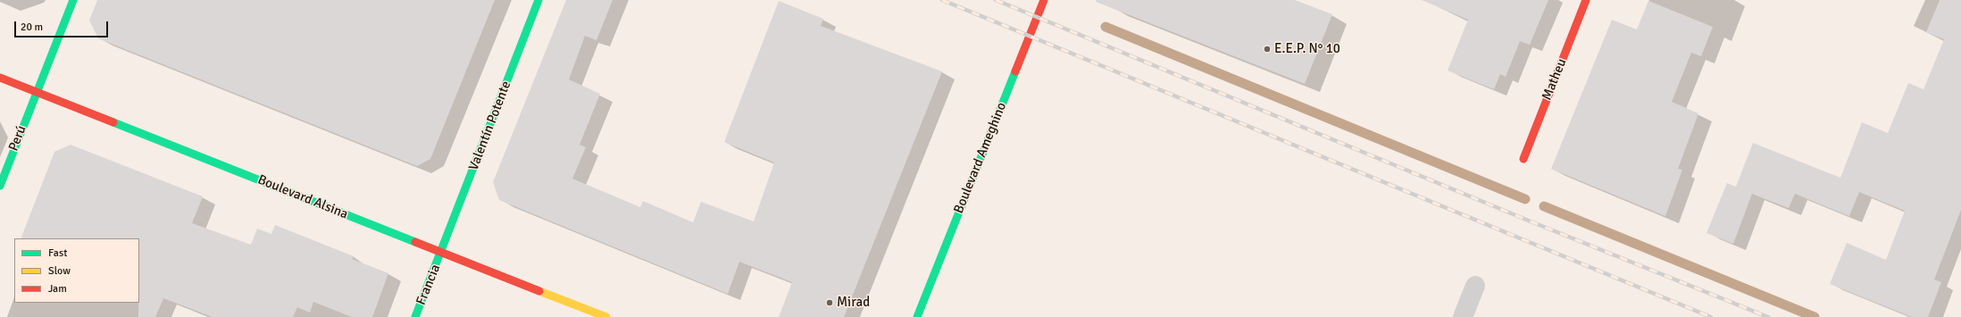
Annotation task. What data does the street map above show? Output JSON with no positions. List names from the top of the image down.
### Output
{
  "streets": {
    "main road": [
      "Matheu",
      "Valentín Potente",
      "Perú",
      "Boulevard Ameghino",
      "Boulevard Alsina",
      "Francia"
    ]
  },
  "crossings": [
    ["Valentín Potente", "Boulevard Alsina"],
    ["Valentín Potente", "Francia"],
    ["Perú", "Boulevard Alsina"],
    ["Boulevard Alsina", "Francia"]
  ],
  "places": ["E.E.P. N° 10", "Mirad"],
  "legend": ["Fast", "Slow", "Jam"],
  "scale_bar": "20 m"
}
